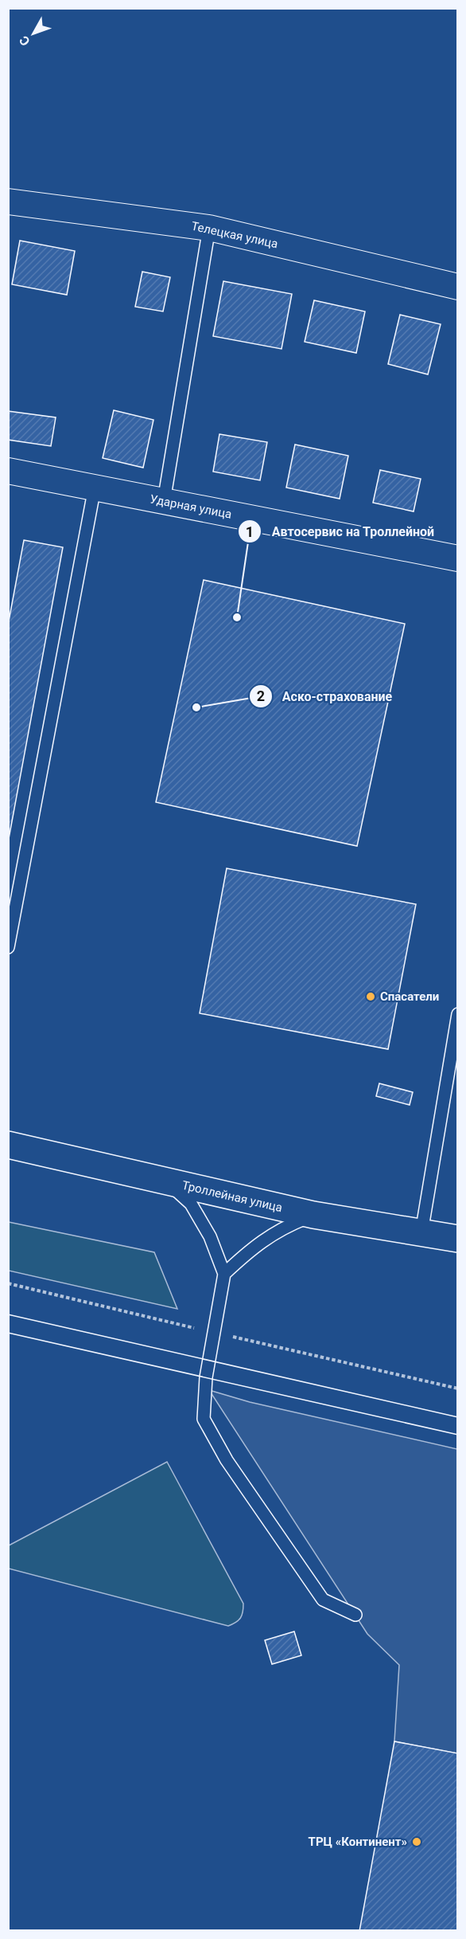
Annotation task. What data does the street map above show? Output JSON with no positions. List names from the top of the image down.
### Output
{
  "streets": {
    "main road": ["Троллейная улица"],
    "street": ["Телецкая улица", "Ударная улица"]
  },
  "places": [
    "Автосервис на Троллейной",
    "Аско-страхование",
    "Спасатели",
    "ТРЦ «Континент»"
  ],
  "north": "bottom left"
}
